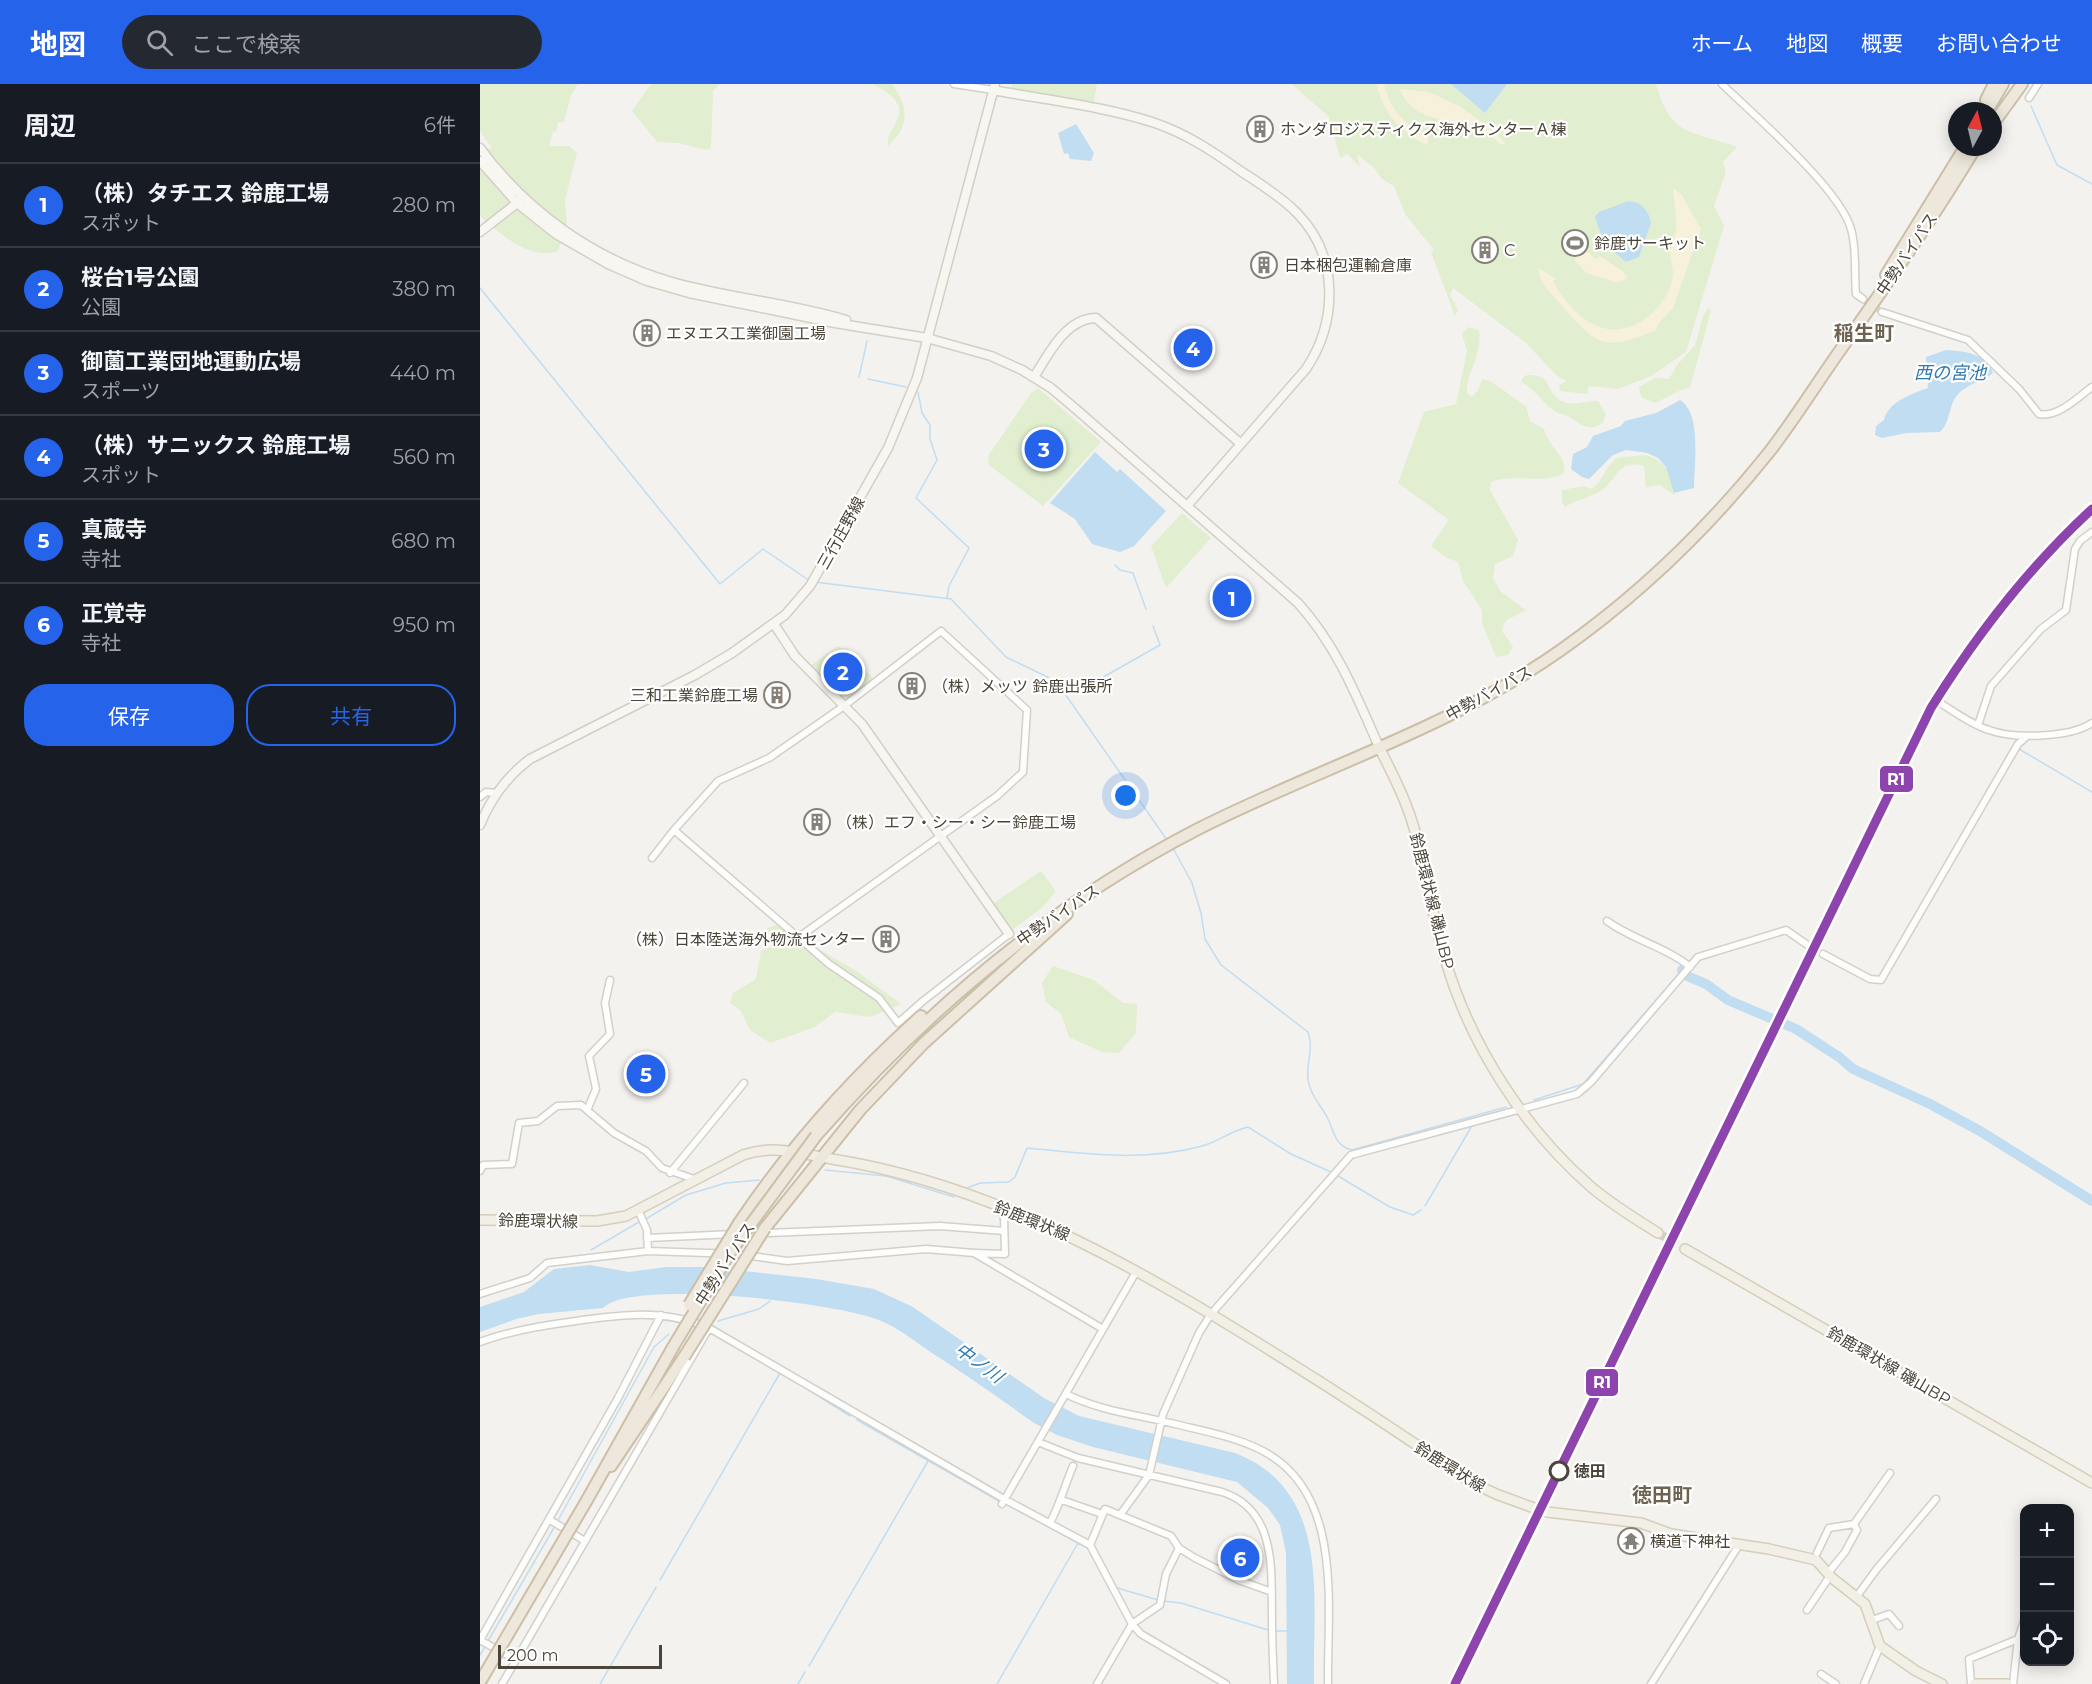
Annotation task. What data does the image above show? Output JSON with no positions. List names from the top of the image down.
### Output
{
  "streets": {
    "highway": ["中勢バイパス"],
    "main road": ["鈴鹿環状線 磯山BP", "鈴鹿環状線"],
    "street": ["三行庄野線"]
  },
  "crossings": [
    ["中勢バイパス", "鈴鹿環状線 磯山BP"]
  ],
  "districts": ["稲生町", "徳田町"],
  "water": ["西の宮池", "中ノ川"],
  "places": {
    "building": [
      "ホンダロジスティクス海外センターＡ棟",
      "C",
      "日本梱包運輸倉庫",
      "エヌエス工業御園工場",
      "（株）メッツ 鈴鹿出張所",
      "三和工業鈴鹿工場",
      "（株）エフ・シー・シー鈴鹿工場",
      "（株）日本陸送海外物流センター"
    ],
    "sports": ["鈴鹿サーキット"],
    "other": ["徳田"],
    "temple": ["横道下神社"]
  },
  "lines": ["transit line R1"],
  "scale_bar": "200 m",
  "north": "top",
  "page": {
    "header": "地図",
    "search": "ここで検索",
    "nav": [
      "ホーム",
      "地図",
      "概要",
      "お問い合わせ"
    ],
    "heading": ["周辺", "6件"],
    "list": [
      {
        "mark": "1",
        "name": "（株）タチエス 鈴鹿工場",
        "note": "スポット",
        "value": "280 m"
      },
      {
        "mark": "2",
        "name": "桜台1号公園",
        "note": "公園",
        "value": "380 m"
      },
      {
        "mark": "3",
        "name": "御薗工業団地運動広場",
        "note": "スポーツ",
        "value": "440 m"
      },
      {
        "mark": "4",
        "name": "（株）サニックス 鈴鹿工場",
        "note": "スポット",
        "value": "560 m"
      },
      {
        "mark": "5",
        "name": "真蔵寺",
        "note": "寺社",
        "value": "680 m"
      },
      {
        "mark": "6",
        "name": "正覚寺",
        "note": "寺社",
        "value": "950 m"
      }
    ],
    "pins": [
      "4",
      "3",
      "1",
      "2",
      "5",
      "6"
    ],
    "buttons": ["保存", "共有"],
    "map_buttons": ["+", "−"],
    "scale": "200 m"
  }
}
